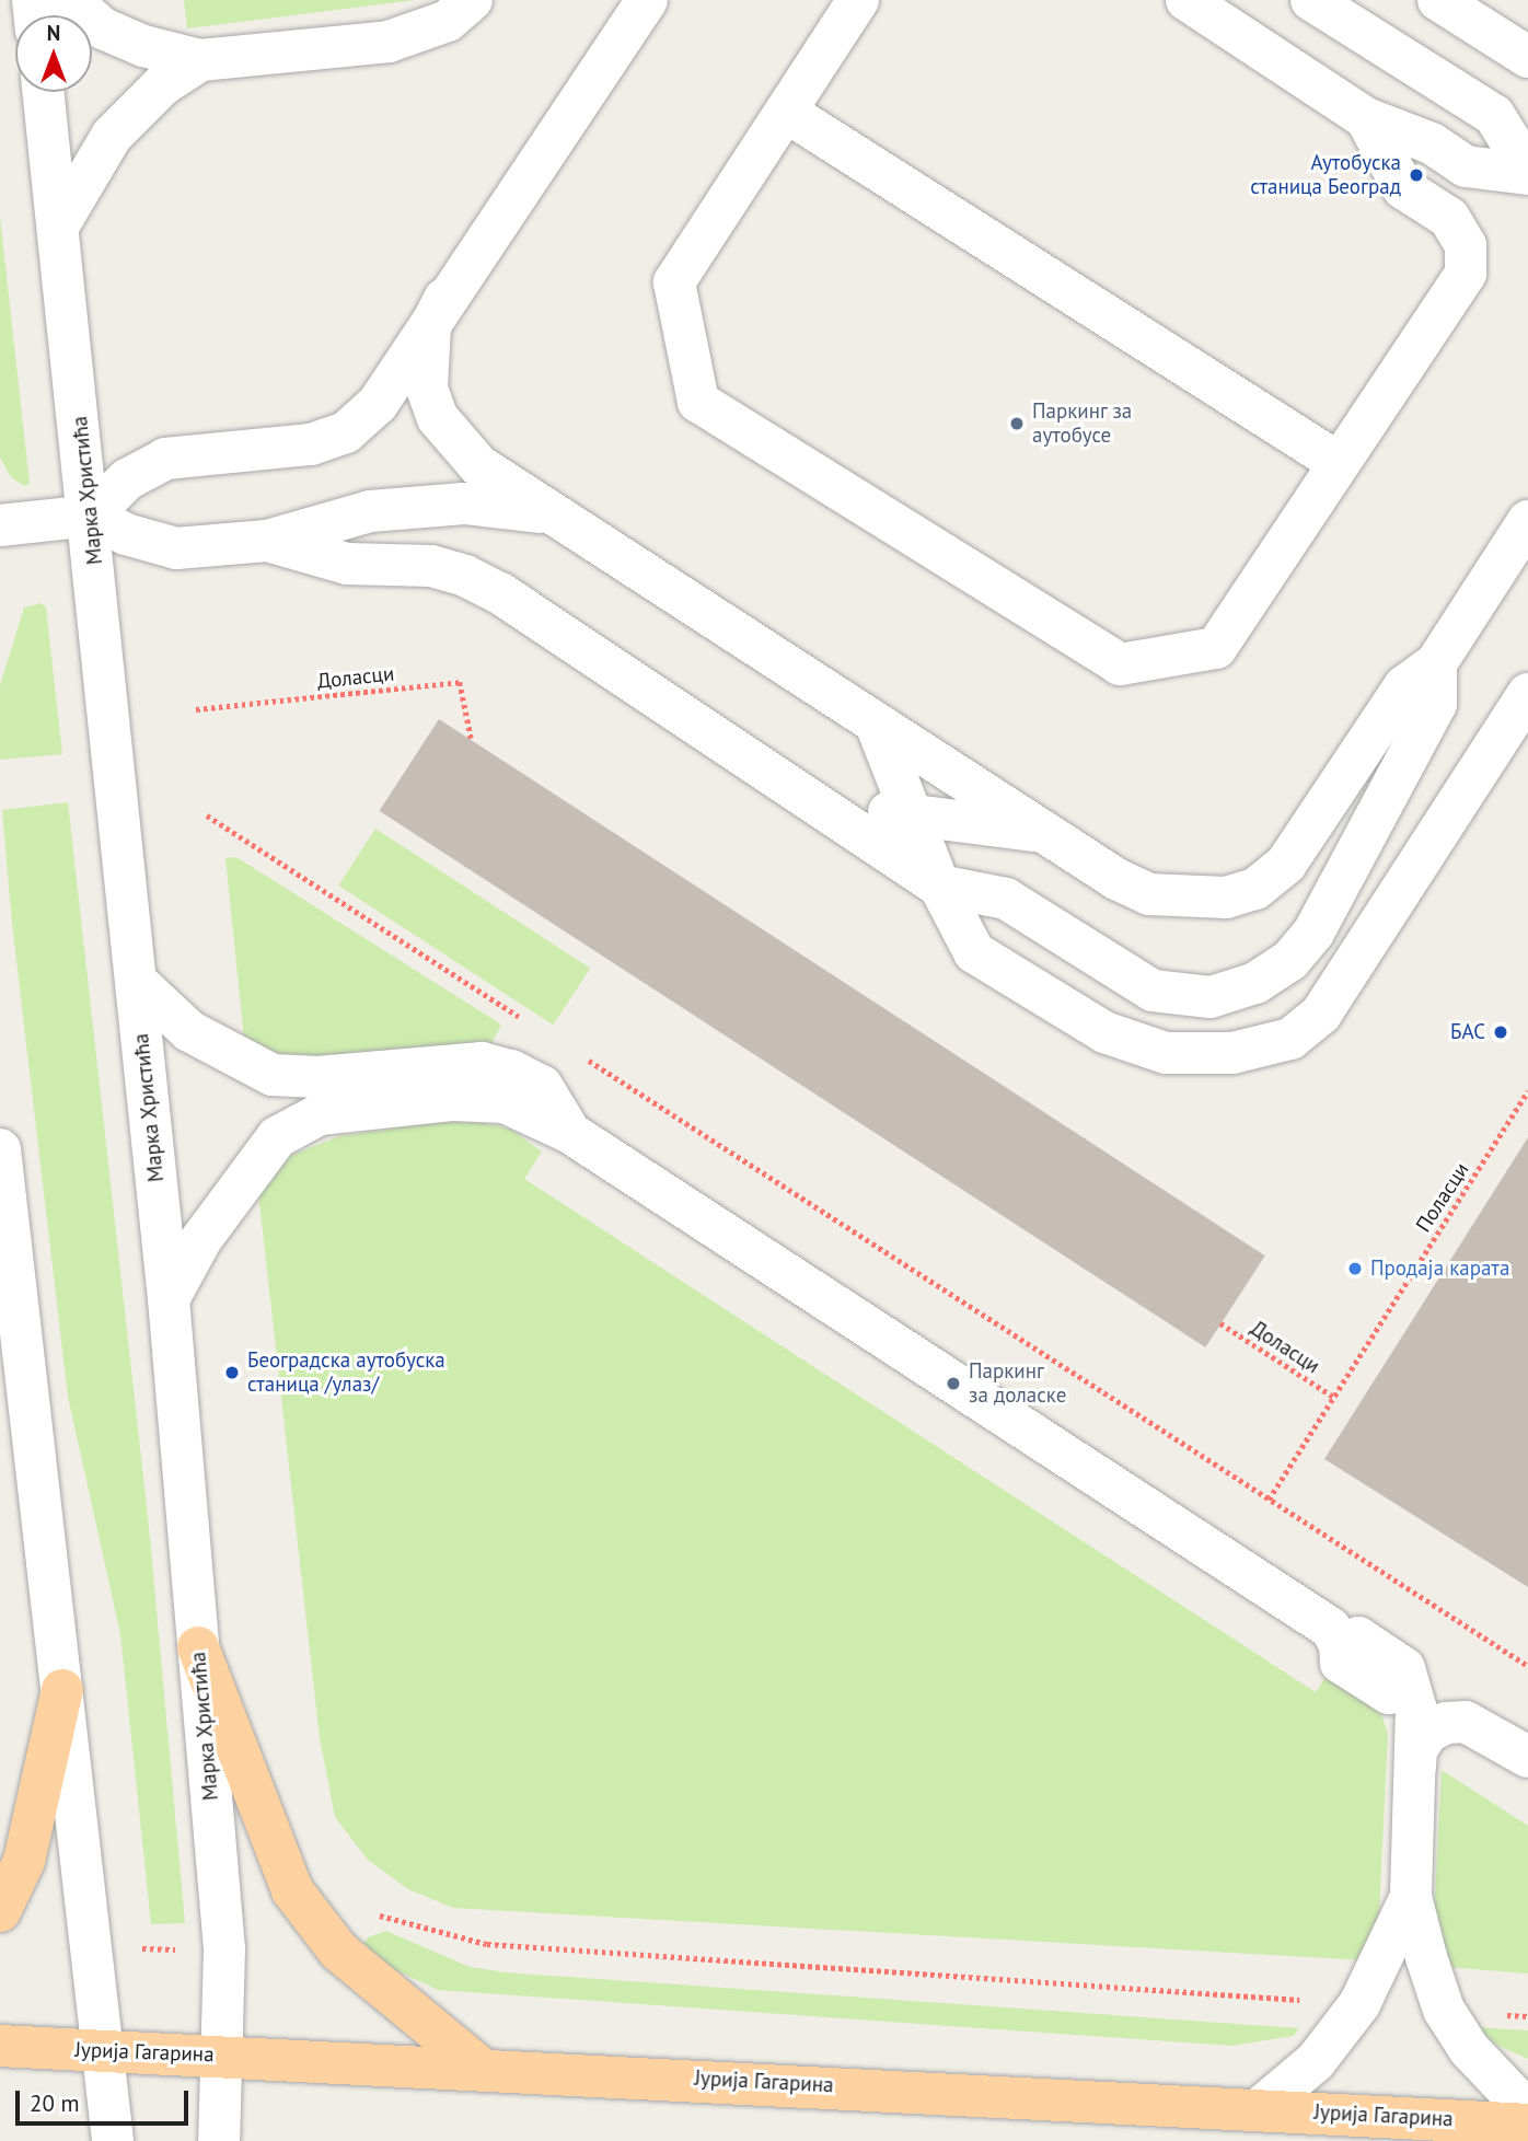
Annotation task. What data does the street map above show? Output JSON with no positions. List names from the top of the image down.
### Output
{
  "streets": {
    "main road": ["Јурија Гагарина"],
    "street": ["Марка Христића"],
    "path": ["Доласци", "Поласци"]
  },
  "crossings": [
    ["Марка Христића", "Јурија Гагарина"],
    ["Доласци", "Поласци"]
  ],
  "places": [
    "Аутобуска станица Београд",
    "Паркинг за аутобусе",
    "БАС",
    "Продаја карата",
    "Београдска аутобуска станица /улаз/",
    "Паркинг за доласке"
  ],
  "scale_bar": "20 m",
  "north": "top"
}
